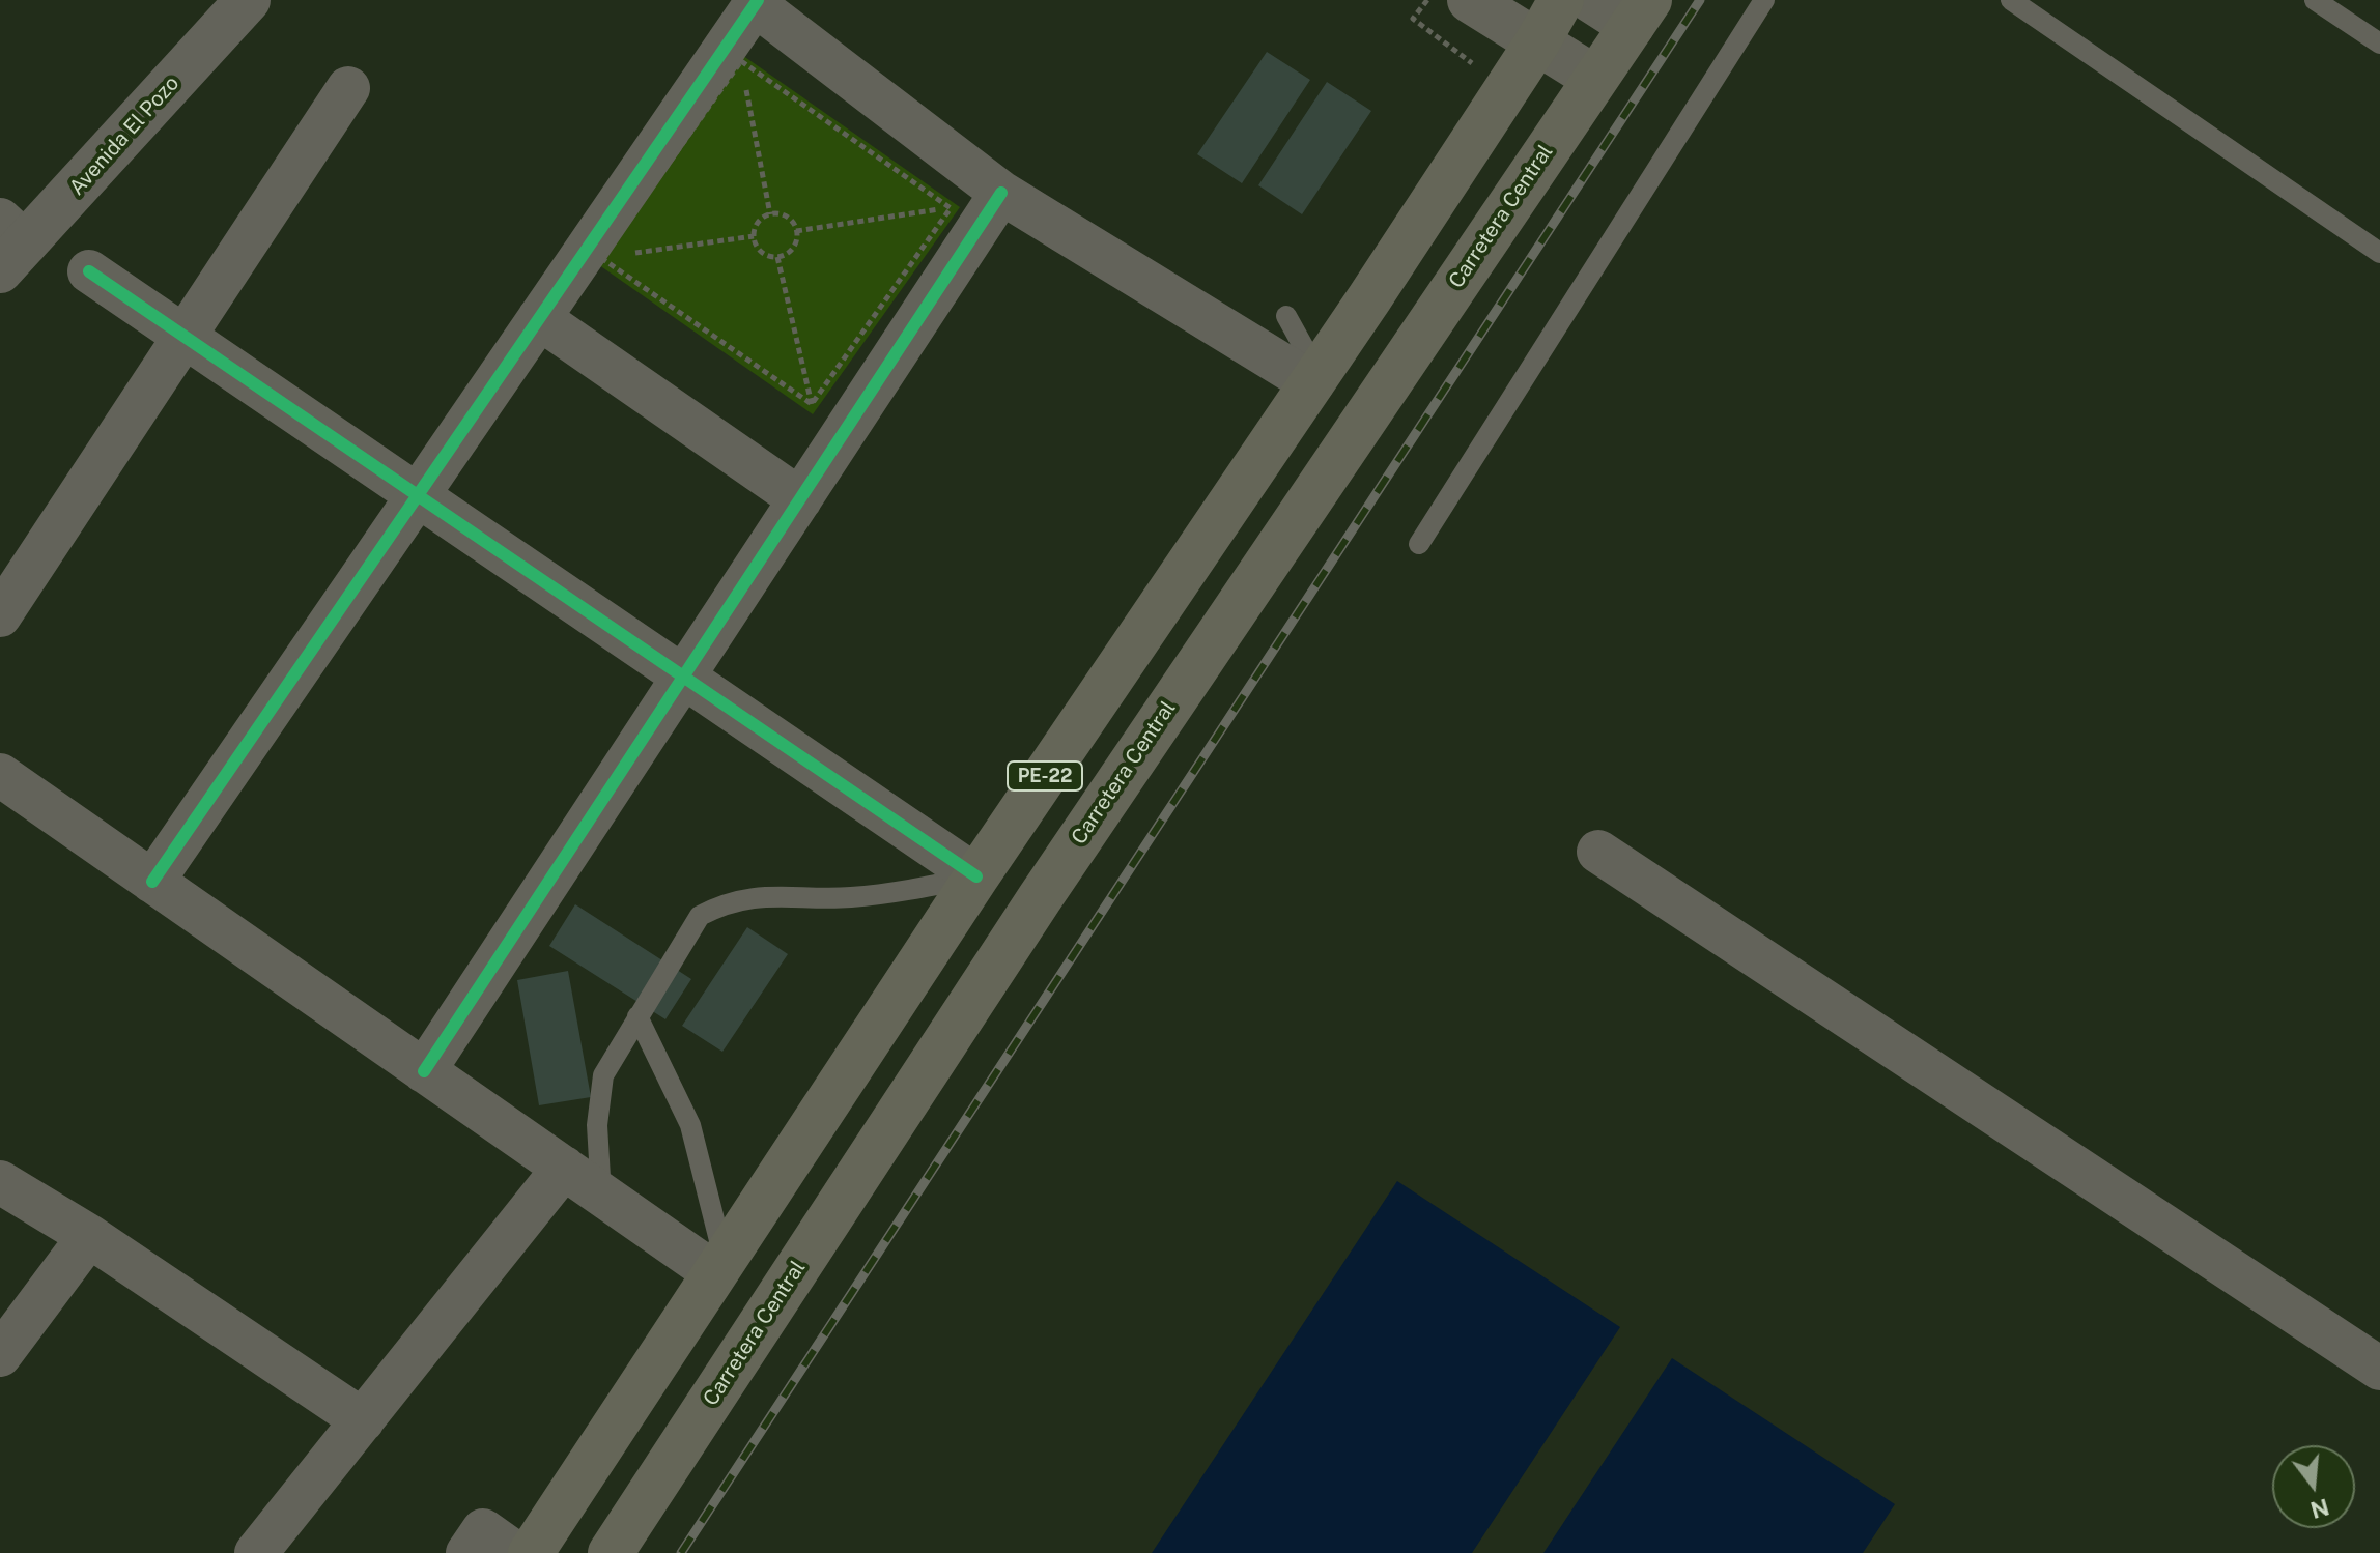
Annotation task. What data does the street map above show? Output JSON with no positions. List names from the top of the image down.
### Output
{
  "streets": {
    "highway": ["Carretera Central", "PE-22"],
    "street": ["Avenida El Pozo"]
  },
  "north": "bottom"
}
